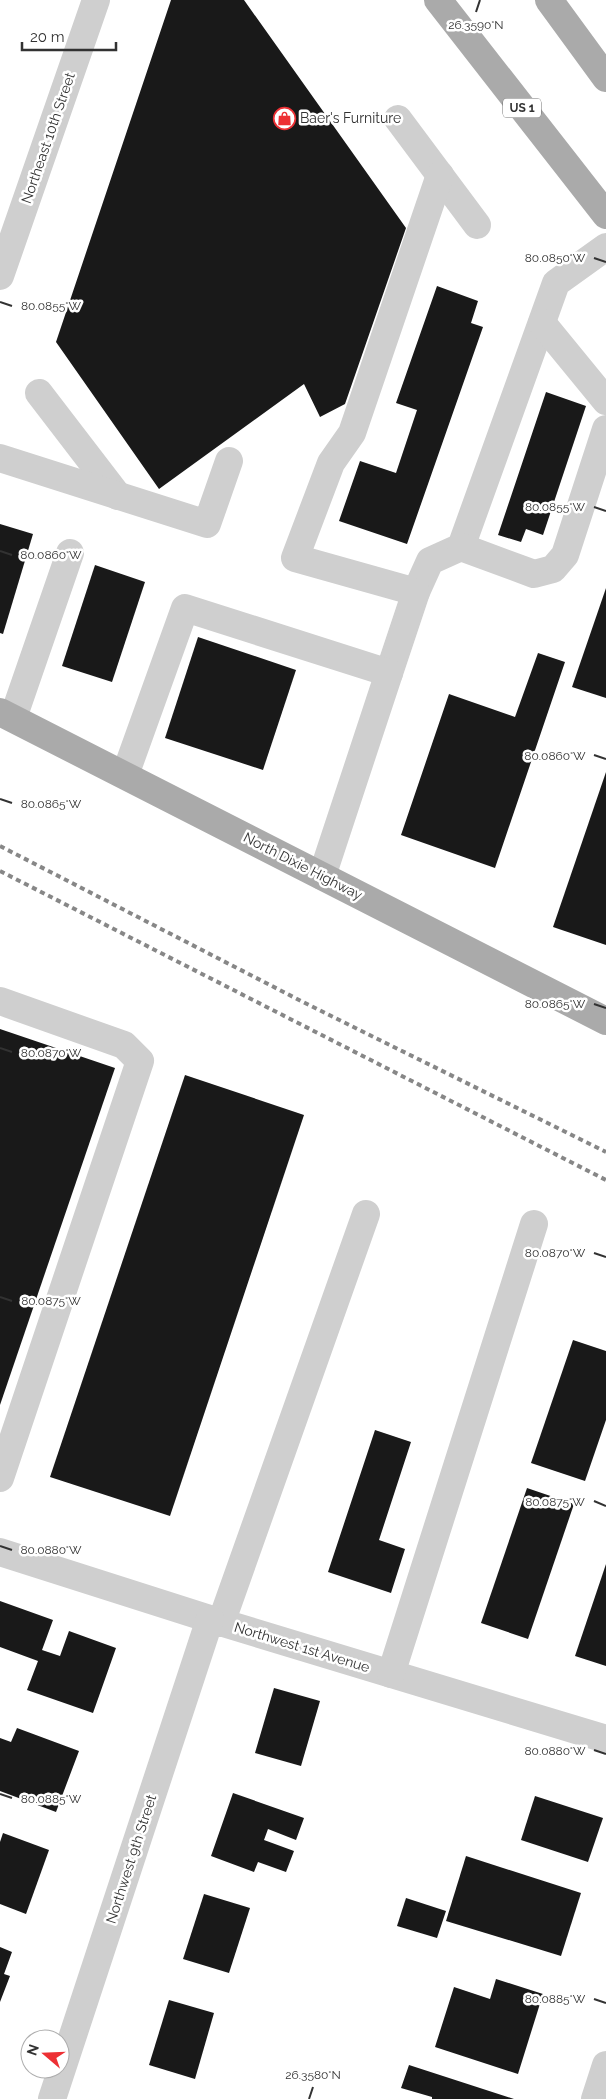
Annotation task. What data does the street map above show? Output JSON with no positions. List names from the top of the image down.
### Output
{
  "streets": {
    "main road": ["US 1", "North Dixie Highway"],
    "street": ["Northeast 10th Street", "Northwest 1st Avenue", "Northwest 9th Street"]
  },
  "crossings": [
    ["Northwest 1st Avenue", "Northwest 9th Street"]
  ],
  "places": {
    "shop": ["Baer's Furniture"]
  },
  "scale_bar": "20 m",
  "north": "left",
  "coordinates": [
    "26.3590°N",
    "80.0850°W",
    "80.0855°W",
    "80.0860°W",
    "80.0865°W",
    "80.0870°W",
    "80.0875°W",
    "80.0880°W",
    "80.0885°W",
    "26.3580°N"
  ]
}
